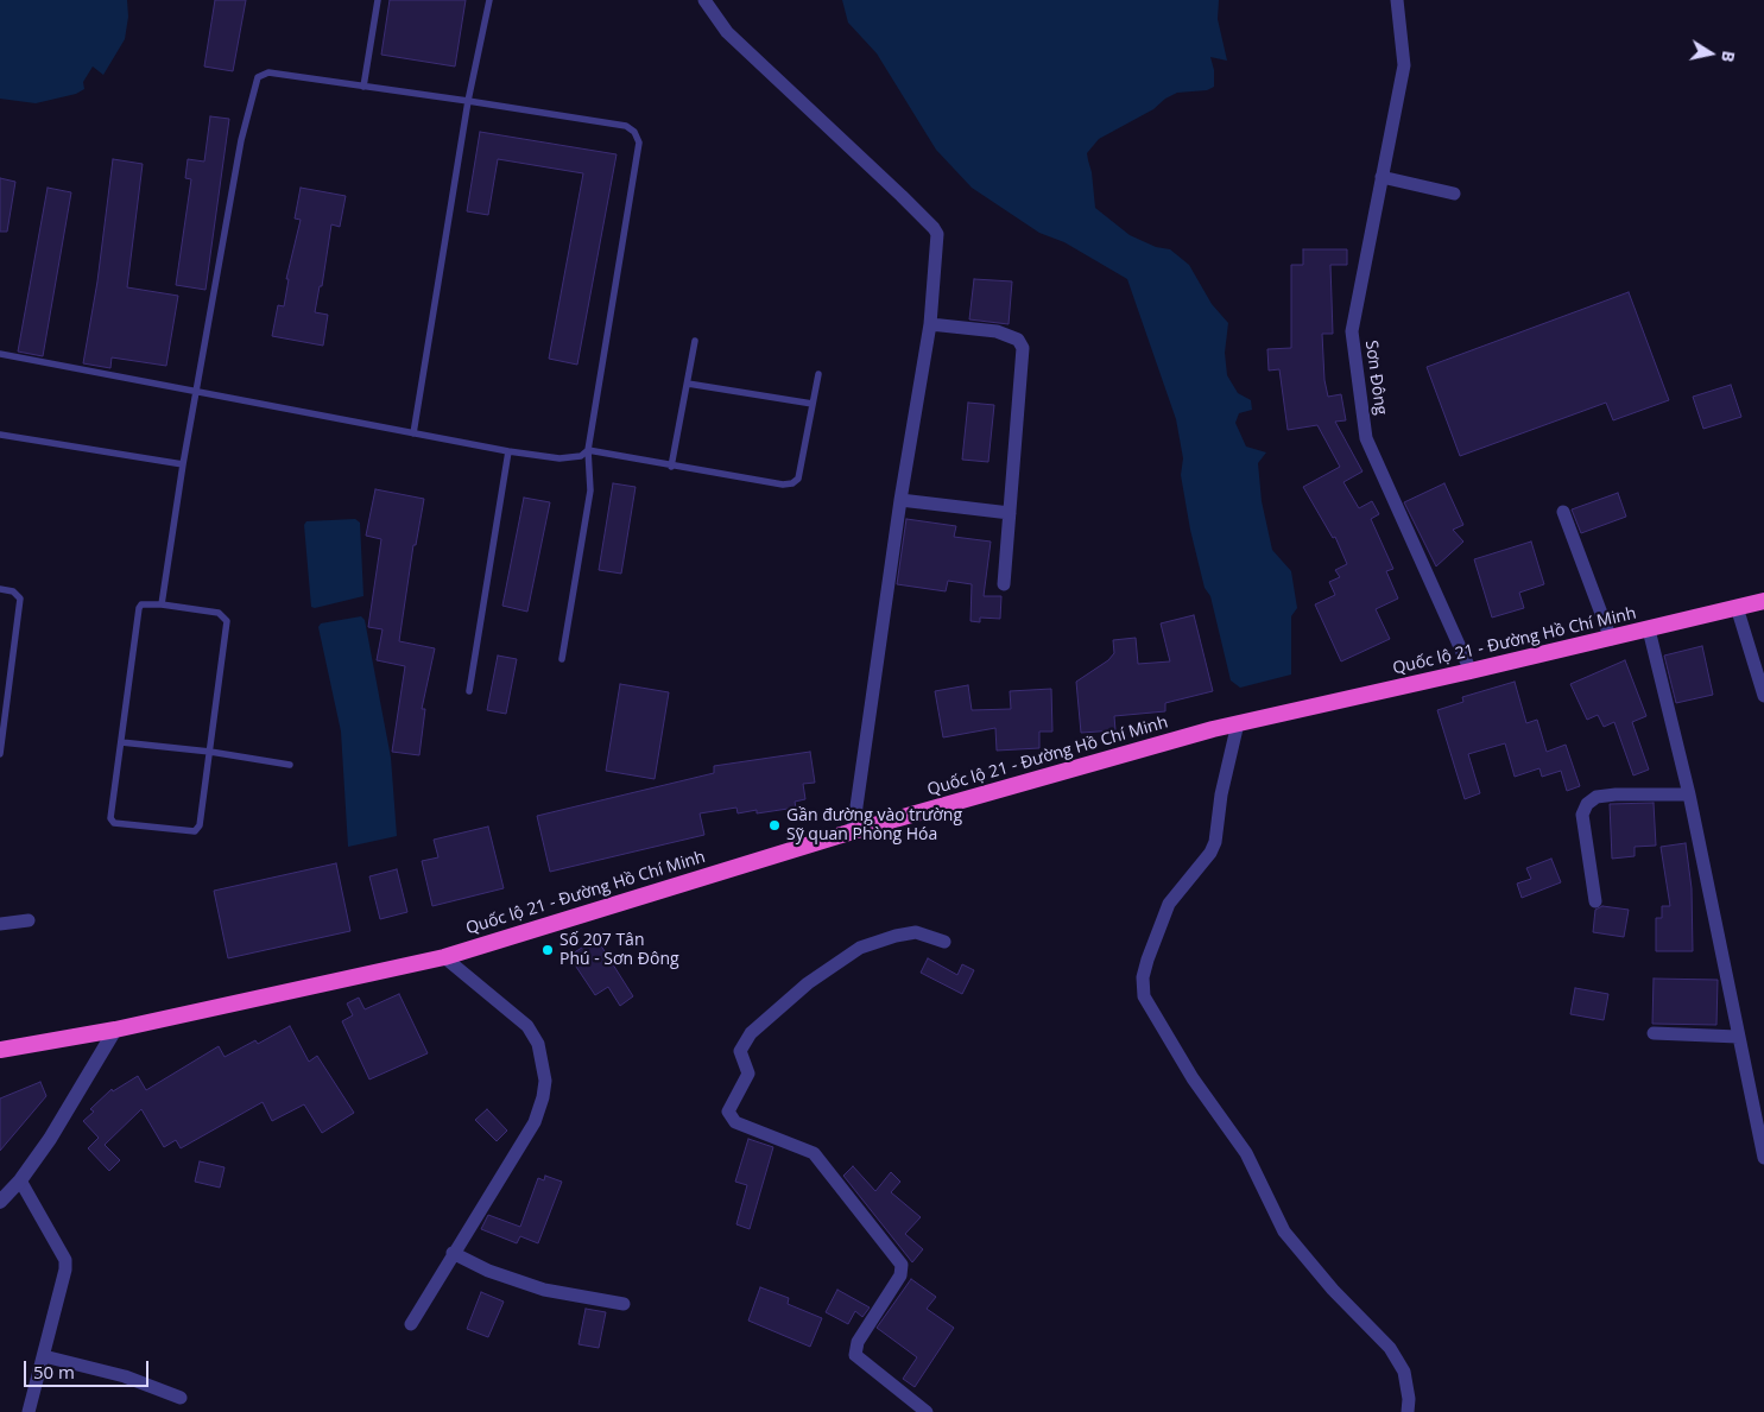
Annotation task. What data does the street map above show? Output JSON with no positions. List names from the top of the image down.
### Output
{
  "streets": {
    "highway": ["Quốc lộ 21 - Đường Hồ Chí Minh"],
    "street": ["Sơn Đông"]
  },
  "crossings": [
    ["Sơn Đông", "Quốc lộ 21 - Đường Hồ Chí Minh"]
  ],
  "places": ["Gần đường vào trường Sỹ quan Phòng Hóa", "Số 207 Tân Phú - Sơn Đông"],
  "scale_bar": "50 m",
  "north": "right"
}
